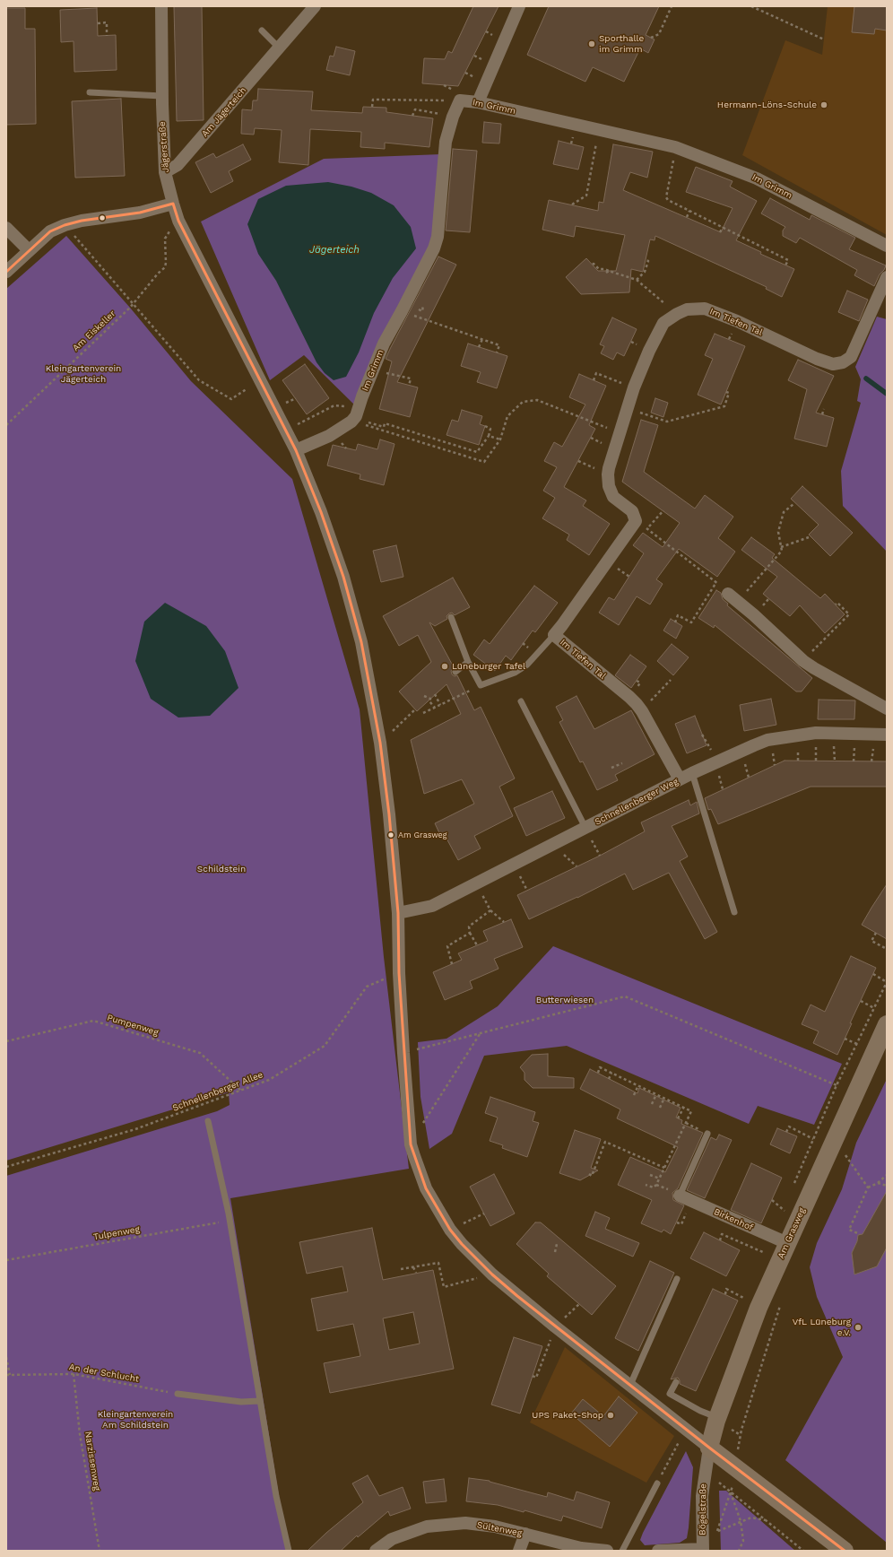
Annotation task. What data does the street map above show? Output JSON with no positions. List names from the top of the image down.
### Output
{
  "streets": {
    "main road": ["Am Grasweg"],
    "street": [
      "Im Grimm",
      "Am Jägerteich",
      "Jägerstraße",
      "Im Tiefen Tal",
      "Schnellenberger Weg",
      "Birkenhof",
      "Bögelstraße",
      "Sültenweg"
    ],
    "path": [
      "Am Eiskeller",
      "Pumpenweg",
      "Schnellenberger Allee",
      "Tulpenweg",
      "An der Schlucht",
      "Narzissenweg"
    ]
  },
  "crossings": [
    ["Am Jägerteich", "Jägerstraße"],
    ["Jägerstraße", "Am Eiskeller"],
    ["Jägerstraße", "Schnellenberger Weg"],
    ["Jägerstraße", "Schnellenberger Allee"],
    ["Jägerstraße", "Am Grasweg"],
    ["Jägerstraße", "Bögelstraße"],
    ["Im Tiefen Tal", "Schnellenberger Weg"],
    ["Pumpenweg", "Schnellenberger Allee"],
    ["Birkenhof", "Am Grasweg"],
    ["Am Grasweg", "Bögelstraße"],
    ["An der Schlucht", "Narzissenweg"]
  ],
  "water": ["Jägerteich"],
  "parks": [
    "Kleingartenverein Jägerteich",
    "Schildstein",
    "Butterwiesen",
    "Kleingartenverein Am Schildstein"
  ],
  "places": [
    "Sporthalle im Grimm",
    "Hermann-Löns-Schule",
    "Lüneburger Tafel",
    "Am Grasweg",
    "VfL Lüneburg e.V.",
    "UPS Paket-Shop"
  ]
}
